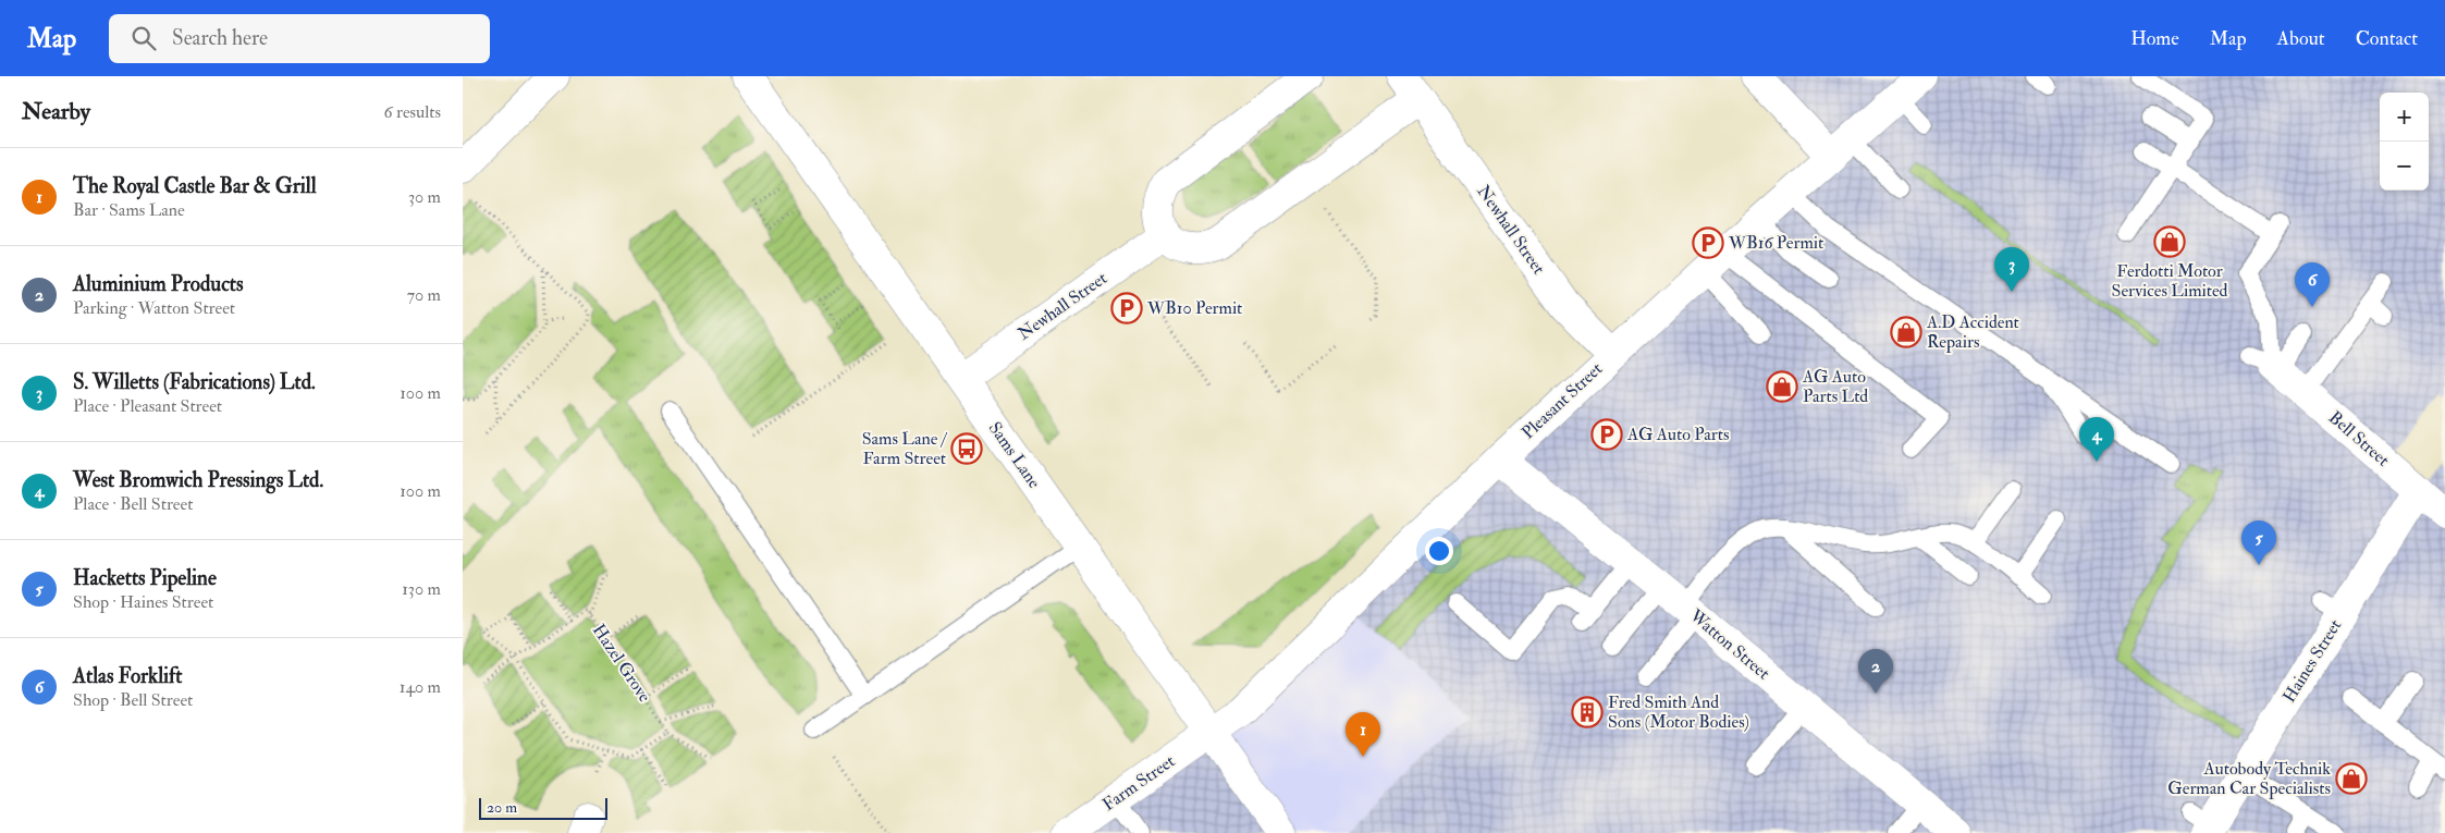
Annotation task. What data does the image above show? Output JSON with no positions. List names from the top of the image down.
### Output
{
  "streets": {
    "street": [
      "Newhall Street",
      "Pleasant Street",
      "Bell Street",
      "Sams Lane",
      "Watton Street",
      "Haines Street",
      "Farm Street"
    ],
    "path": ["Hazel Grove"]
  },
  "crossings": [
    ["Newhall Street", "Pleasant Street"],
    ["Newhall Street", "Sams Lane"],
    ["Pleasant Street", "Sams Lane"],
    ["Pleasant Street", "Watton Street"],
    ["Pleasant Street", "Farm Street"],
    ["Bell Street", "Haines Street"],
    ["Sams Lane", "Farm Street"]
  ],
  "places": {
    "shop": [
      "Ferdotti Motor Services Limited",
      "A.D Accident Repairs",
      "AG Auto Parts Ltd",
      "Autobody Technik German Car Specialists"
    ],
    "parking": ["WB16 Permit", "WB10 Permit", "AG Auto Parts"],
    "bus stop": ["Sams Lane / Farm Street"],
    "building": ["Fred Smith And Sons (Motor Bodies)"]
  },
  "scale_bar": "20 m",
  "page": {
    "header": "Map",
    "search": "Search here",
    "nav": [
      "Home",
      "Map",
      "About",
      "Contact"
    ],
    "heading": ["Nearby", "6 results"],
    "map_buttons": ["+", "−"],
    "list": [
      {
        "mark": "1",
        "name": "The Royal Castle Bar & Grill",
        "note": "Bar · Sams Lane",
        "value": "30 m"
      },
      {
        "mark": "2",
        "name": "Aluminium Products",
        "note": "Parking · Watton Street",
        "value": "70 m"
      },
      {
        "mark": "3",
        "name": "S. Willetts (Fabrications) Ltd.",
        "note": "Place · Pleasant Street",
        "value": "100 m"
      },
      {
        "mark": "4",
        "name": "West Bromwich Pressings Ltd.",
        "note": "Place · Bell Street",
        "value": "100 m"
      },
      {
        "mark": "5",
        "name": "Hacketts Pipeline",
        "note": "Shop · Haines Street",
        "value": "130 m"
      },
      {
        "mark": "6",
        "name": "Atlas Forklift",
        "note": "Shop · Bell Street",
        "value": "140 m"
      }
    ],
    "pins": [
      "3",
      "6",
      "4",
      "5",
      "2",
      "1"
    ],
    "scale": "20 m"
  }
}
